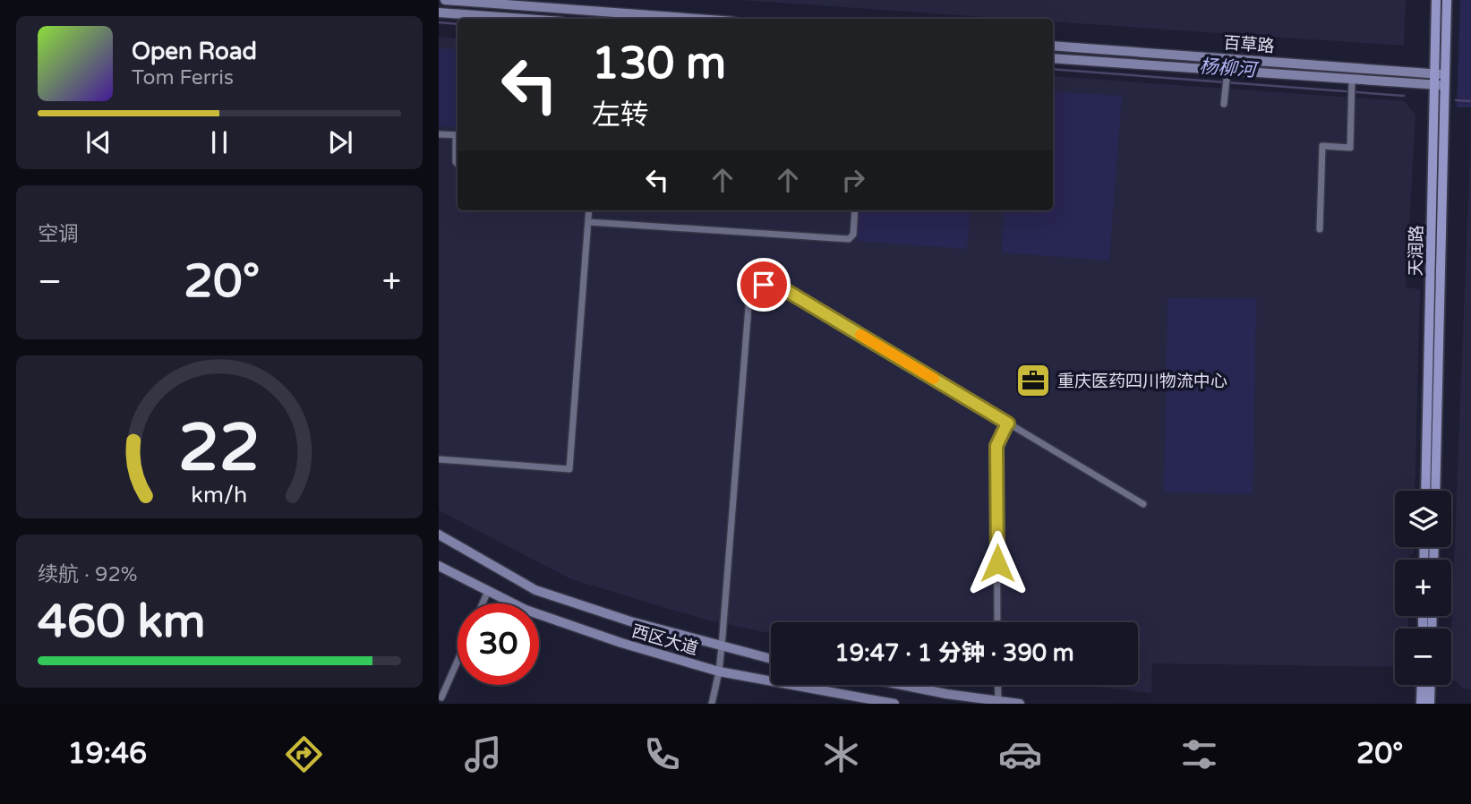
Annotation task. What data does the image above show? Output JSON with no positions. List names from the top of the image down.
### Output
{
  "streets": {
    "main road": ["天润路"],
    "street": ["百草路", "西区大道"]
  },
  "crossings": [
    ["百草路", "天润路"]
  ],
  "water": ["杨柳河"],
  "places": {
    "office": ["重庆医药四川物流中心"]
  },
  "page": {
    "turn": ["130 m", "左转"],
    "song": ["Open Road", "Tom Ferris"],
    "tile": [
      "空调",
      ["续航 · 92%", "460 km"]
    ],
    "heat": ["−", "20°", "+"],
    "map_buttons": ["+", "−"],
    "limit": "30",
    "trip": "19:47 · 1 分钟 · 390 m",
    "tabs": ["19:46", "20°"],
    "gauge": ["22", "km/h"]
  }
}
